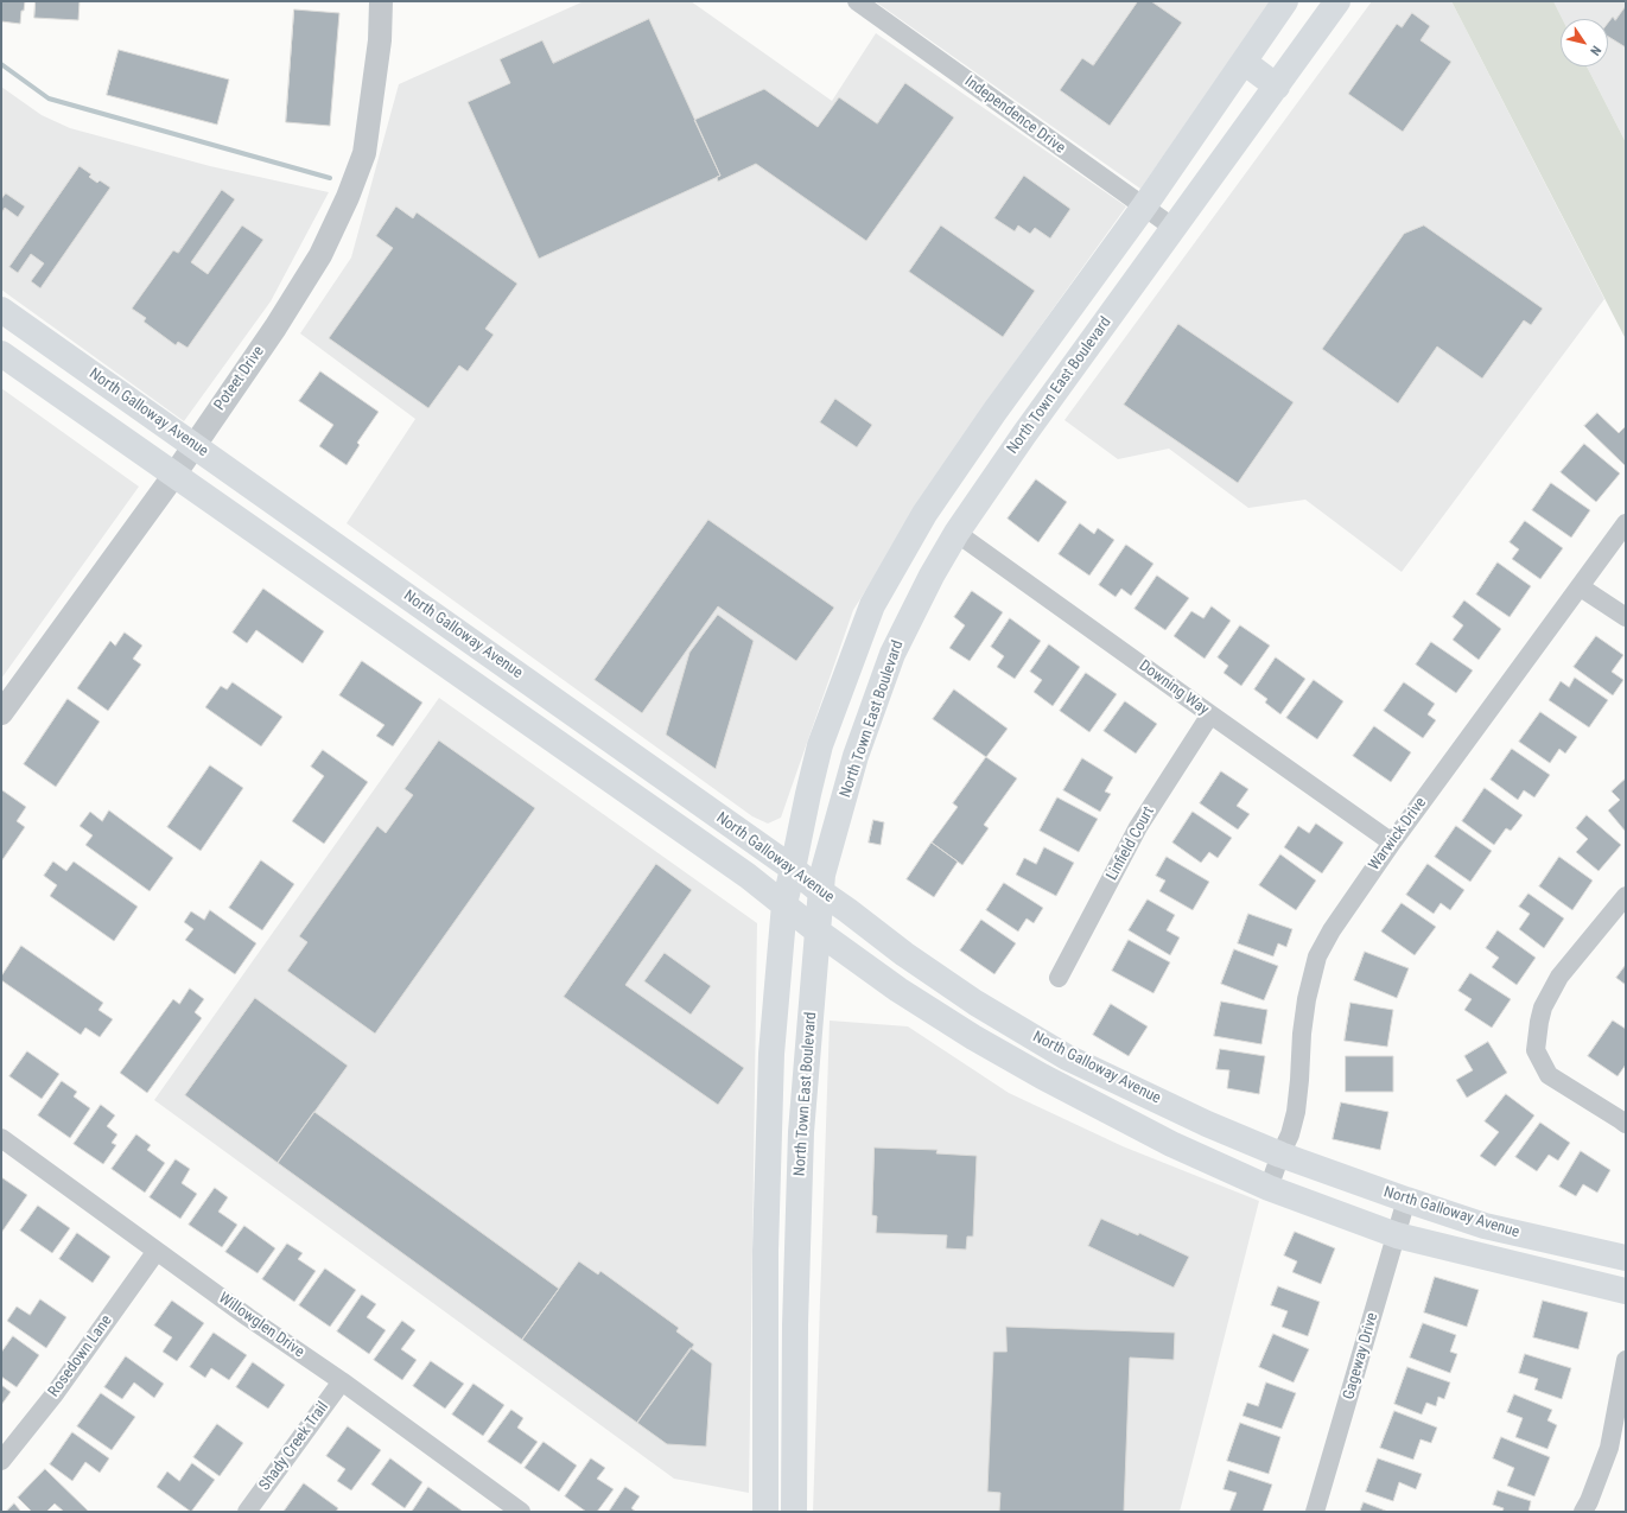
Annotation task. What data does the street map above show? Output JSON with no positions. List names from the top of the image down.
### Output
{
  "streets": {
    "main road": ["North Town East Boulevard", "North Galloway Avenue"],
    "street": [
      "Independence Drive",
      "Poteet Drive",
      "Downing Way",
      "Warwick Drive",
      "Linfield Court",
      "Willowglen Drive",
      "Rosedown Lane",
      "Gageway Drive",
      "Shady Creek Trail"
    ]
  },
  "crossings": [
    ["Independence Drive", "North Town East Boulevard"],
    ["Poteet Drive", "North Galloway Avenue"],
    ["North Town East Boulevard", "North Galloway Avenue"],
    ["North Town East Boulevard", "Downing Way"],
    ["North Galloway Avenue", "Warwick Drive"],
    ["North Galloway Avenue", "Gageway Drive"],
    ["Downing Way", "Warwick Drive"],
    ["Downing Way", "Linfield Court"],
    ["Willowglen Drive", "Rosedown Lane"],
    ["Willowglen Drive", "Shady Creek Trail"]
  ],
  "north": "bottom right"
}
